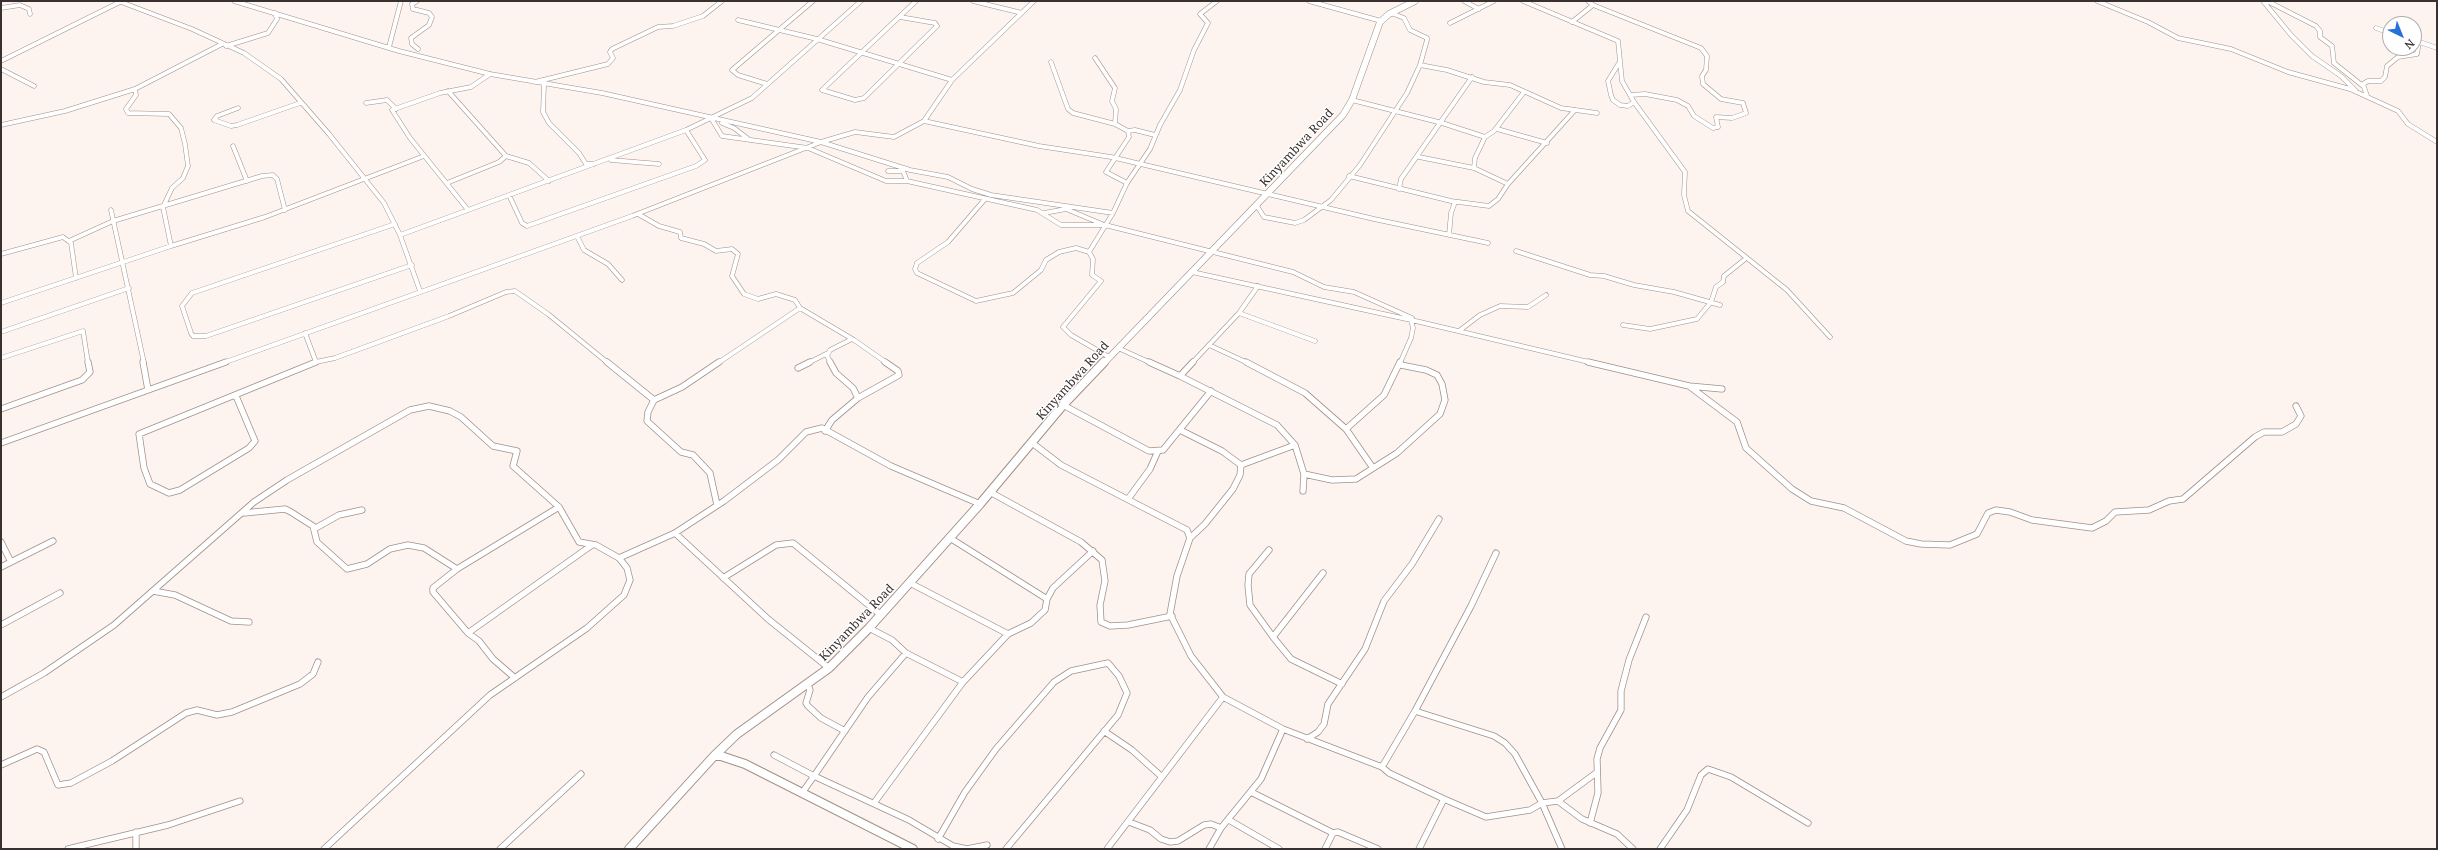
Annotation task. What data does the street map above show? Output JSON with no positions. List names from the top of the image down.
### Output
{
  "streets": {
    "street": ["Kinyambwa Road"]
  },
  "north": "bottom right"
}
